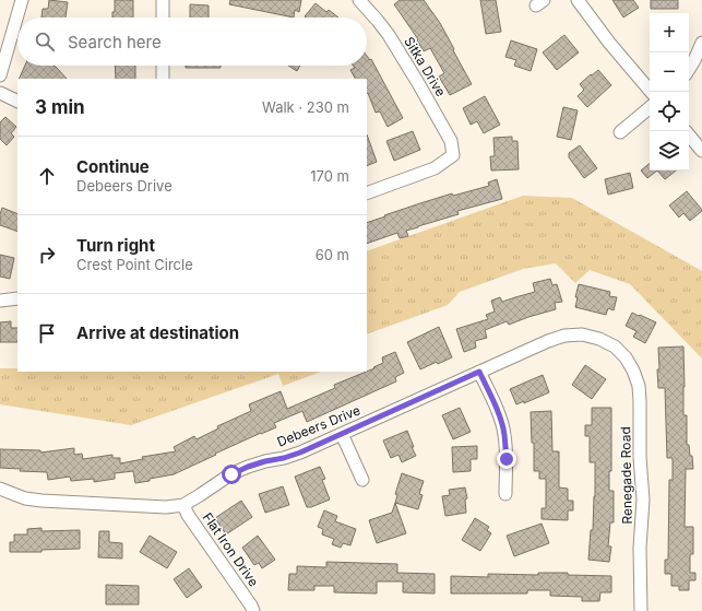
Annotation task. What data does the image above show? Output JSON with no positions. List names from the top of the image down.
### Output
{
  "streets": {
    "street": [
      "Sitka Drive",
      "Debeers Drive",
      "Renegade Road",
      "Flat Iron Drive"
    ]
  },
  "crossings": [
    ["Debeers Drive", "Renegade Road"],
    ["Debeers Drive", "Flat Iron Drive"]
  ],
  "page": {
    "map_buttons": ["+", "−"],
    "search": "Search here",
    "heading": ["3 min", "Walk · 230 m"],
    "list": [
      ["Continue", "Debeers Drive", "170 m"],
      ["Turn right", "Crest Point Circle", "60 m"],
      "Arrive at destination"
    ]
  }
}
